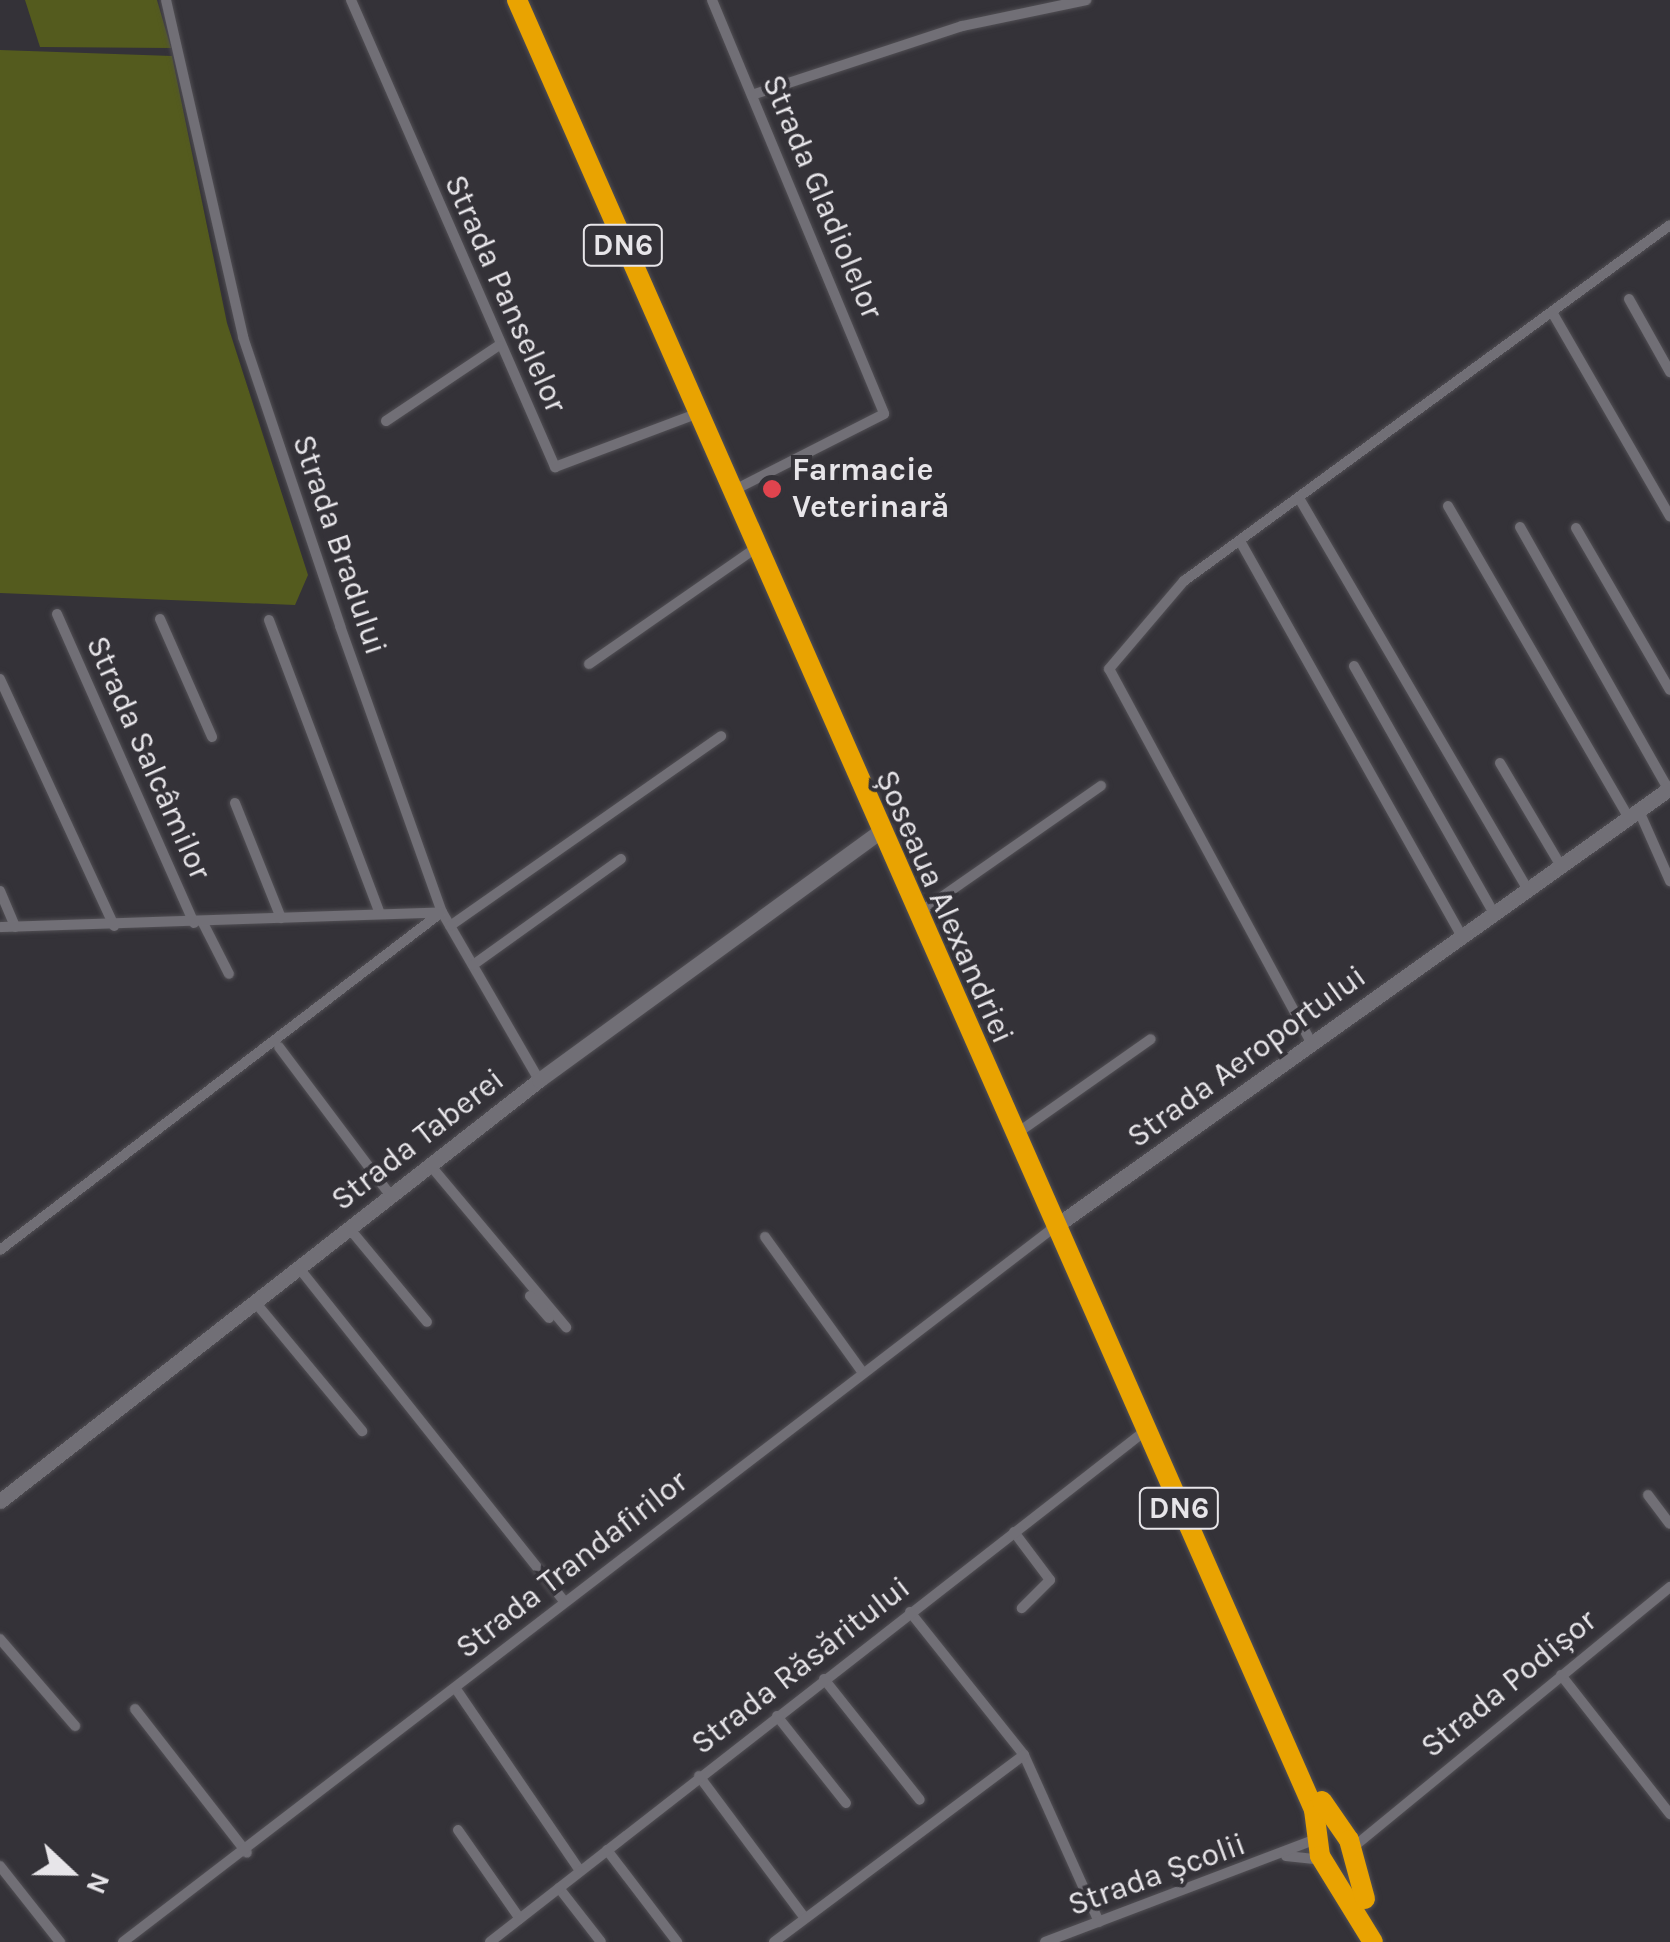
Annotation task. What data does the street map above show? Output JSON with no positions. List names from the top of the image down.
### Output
{
  "streets": {
    "highway": ["DN6", "Șoseaua Alexandriei"],
    "street": [
      "Strada Gladiolelor",
      "Strada Panselelor",
      "Strada Bradului",
      "Strada Salcâmilor",
      "Strada Aeroportului",
      "Strada Taberei",
      "Strada Trandafirilor",
      "Strada Răsăritului",
      "Strada Podișor",
      "Strada Școlii"
    ]
  },
  "crossings": [
    ["Strada Gladiolelor", "Șoseaua Alexandriei"],
    ["Strada Panselelor", "Șoseaua Alexandriei"],
    ["Strada Bradului", "Strada Salcâmilor"],
    ["Strada Bradului", "Strada Taberei"],
    ["Șoseaua Alexandriei", "Strada Aeroportului"],
    ["Șoseaua Alexandriei", "Strada Taberei"],
    ["Șoseaua Alexandriei", "Strada Trandafirilor"],
    ["Șoseaua Alexandriei", "Strada Răsăritului"],
    ["Șoseaua Alexandriei", "Strada Podișor"],
    ["Șoseaua Alexandriei", "Strada Școlii"],
    ["Strada Aeroportului", "Strada Trandafirilor"],
    ["Strada Podișor", "Strada Școlii"]
  ],
  "places": ["Farmacie Veterinară"],
  "north": "right"
}
